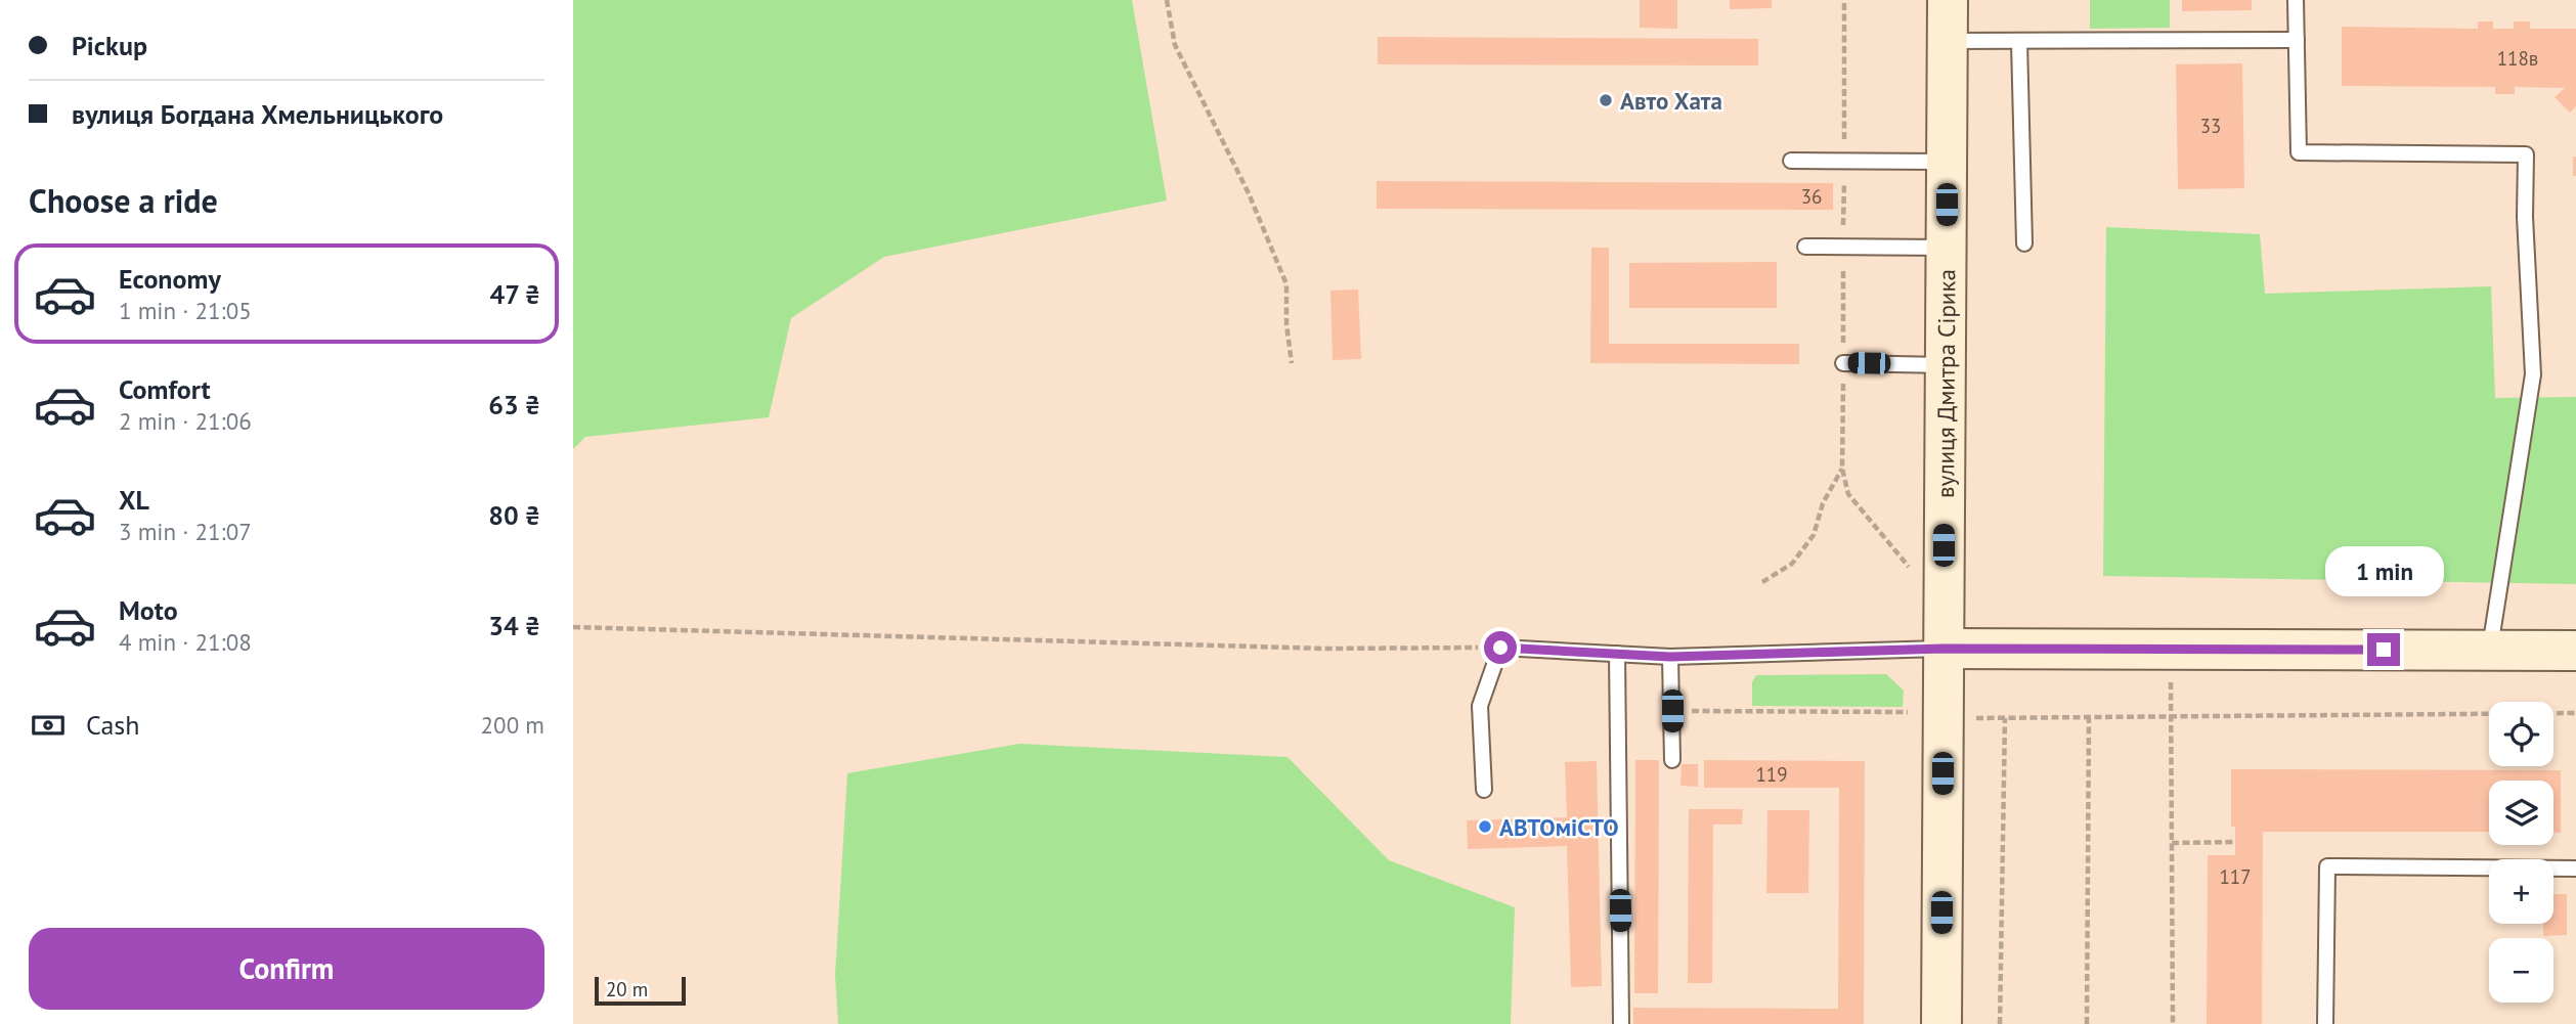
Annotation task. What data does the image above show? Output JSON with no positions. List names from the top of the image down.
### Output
{
  "streets": {
    "street": ["вулиця Дмитра Сірика"]
  },
  "places": ["Авто Хата", "АВТОміСТО"],
  "house_numbers": [
    "118в",
    "33",
    "36",
    "119",
    "117"
  ],
  "scale_bar": "20 m",
  "page": {
    "banner": ["Pickup", "вулиця Богдана Хмельницького"],
    "heading": "Choose a ride",
    "list": [
      {
        "name": "Economy",
        "note": "1 min · 21:05",
        "value": "47 ₴"
      },
      {
        "name": "Comfort",
        "note": "2 min · 21:06",
        "value": "63 ₴"
      },
      {
        "name": "XL",
        "note": "3 min · 21:07",
        "value": "80 ₴"
      },
      {
        "name": "Moto",
        "note": "4 min · 21:08",
        "value": "34 ₴"
      }
    ],
    "bubble": "1 min",
    "pay": ["Cash", "200 m"],
    "map_buttons": ["+", "−"],
    "buttons": "Confirm",
    "scale": "20 m"
  }
}
